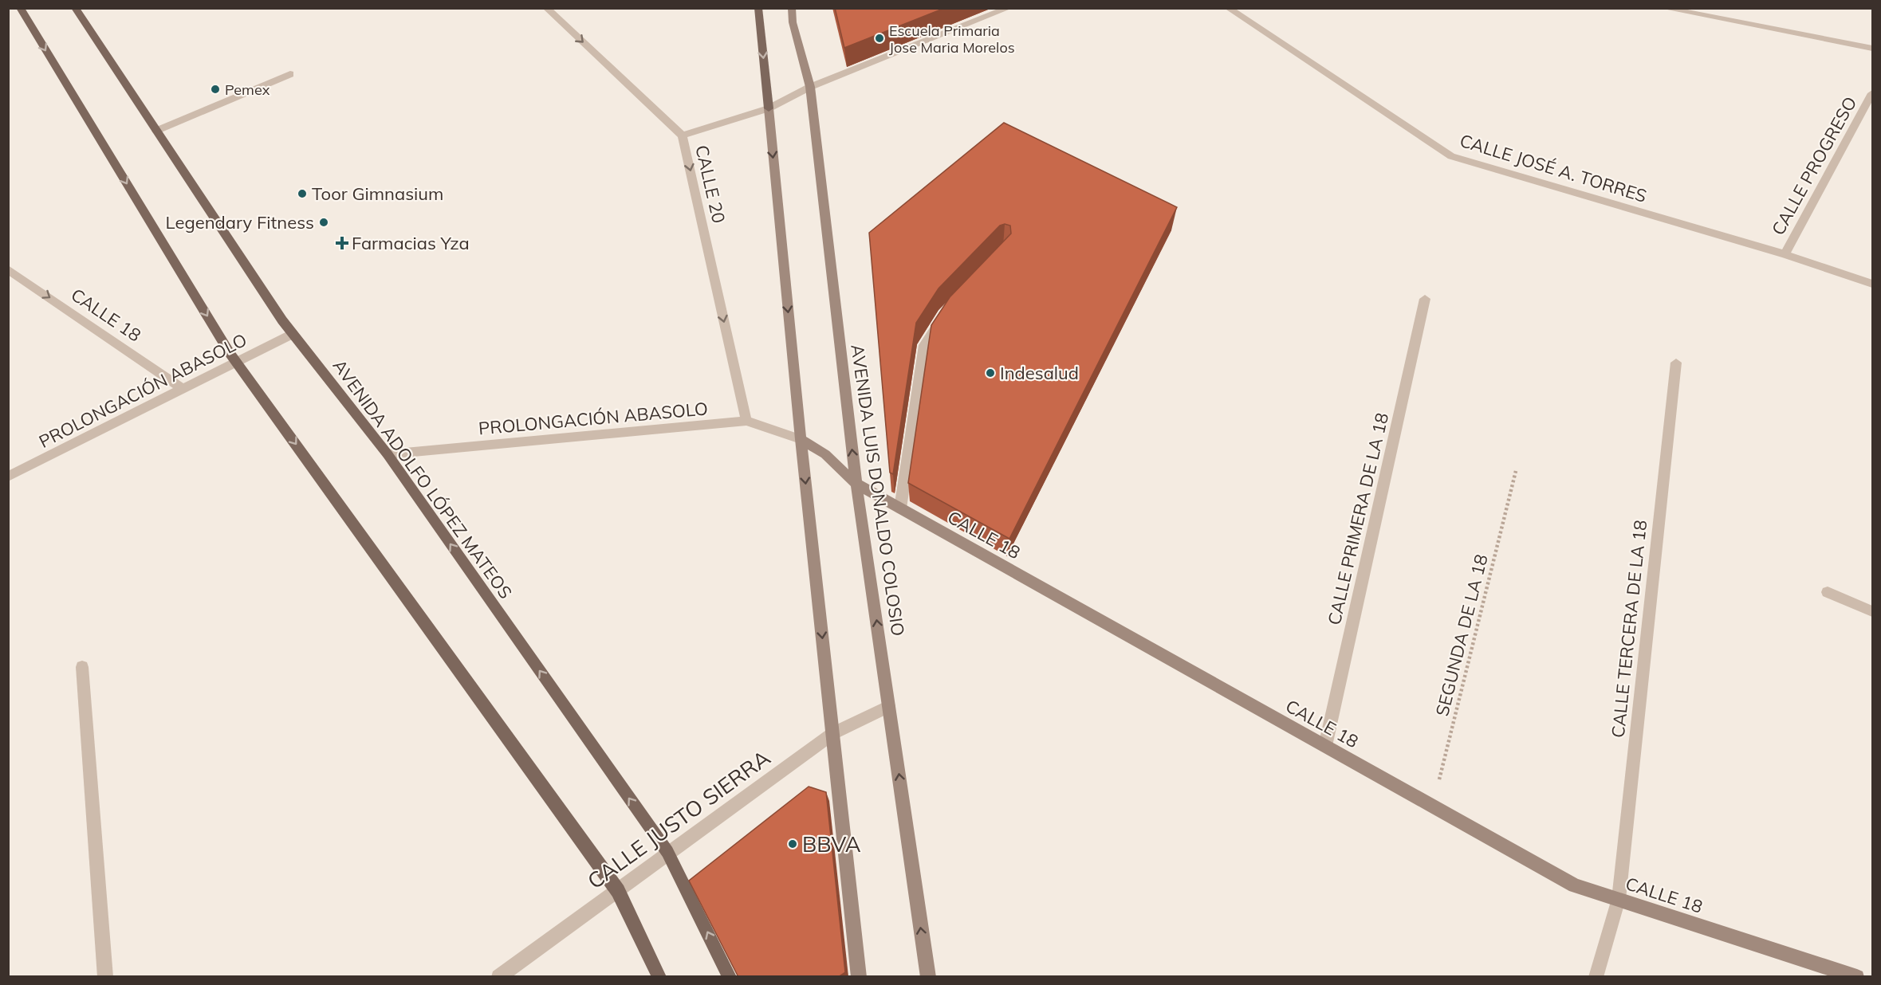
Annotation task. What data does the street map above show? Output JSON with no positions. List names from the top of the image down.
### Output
{
  "streets": {
    "main road": ["CALLE 18", "AVENIDA ADOLFO LÓPEZ MATEOS", "AVENIDA LUIS DONALDO COLOSIO"],
    "street": [
      "CALLE PROGRESO",
      "CALLE JOSÉ A. TORRES",
      "CALLE 20",
      "PROLONGACIÓN ABASOLO",
      "CALLE PRIMERA DE LA 18",
      "CALLE TERCERA DE LA 18",
      "CALLE JUSTO SIERRA"
    ],
    "path": ["SEGUNDA DE LA 18"]
  },
  "crossings": [
    ["CALLE PROGRESO", "CALLE JOSÉ A. TORRES"],
    ["CALLE 20", "PROLONGACIÓN ABASOLO"],
    ["CALLE 18", "PROLONGACIÓN ABASOLO"],
    ["CALLE 18", "AVENIDA LUIS DONALDO COLOSIO"],
    ["CALLE 18", "CALLE PRIMERA DE LA 18"],
    ["CALLE 18", "CALLE TERCERA DE LA 18"],
    ["CALLE 18", "SEGUNDA DE LA 18"],
    ["PROLONGACIÓN ABASOLO", "AVENIDA ADOLFO LÓPEZ MATEOS"],
    ["AVENIDA ADOLFO LÓPEZ MATEOS", "CALLE JUSTO SIERRA"],
    ["AVENIDA LUIS DONALDO COLOSIO", "CALLE JUSTO SIERRA"]
  ],
  "one_way": ["CALLE 20"],
  "places": {
    "other": [
      "Escuela Primaria Jose Maria Morelos",
      "Pemex",
      "Toor Gimnasium",
      "Legendary Fitness",
      "Indesalud",
      "BBVA"
    ],
    "health": ["Farmacias Yza"]
  }
}
